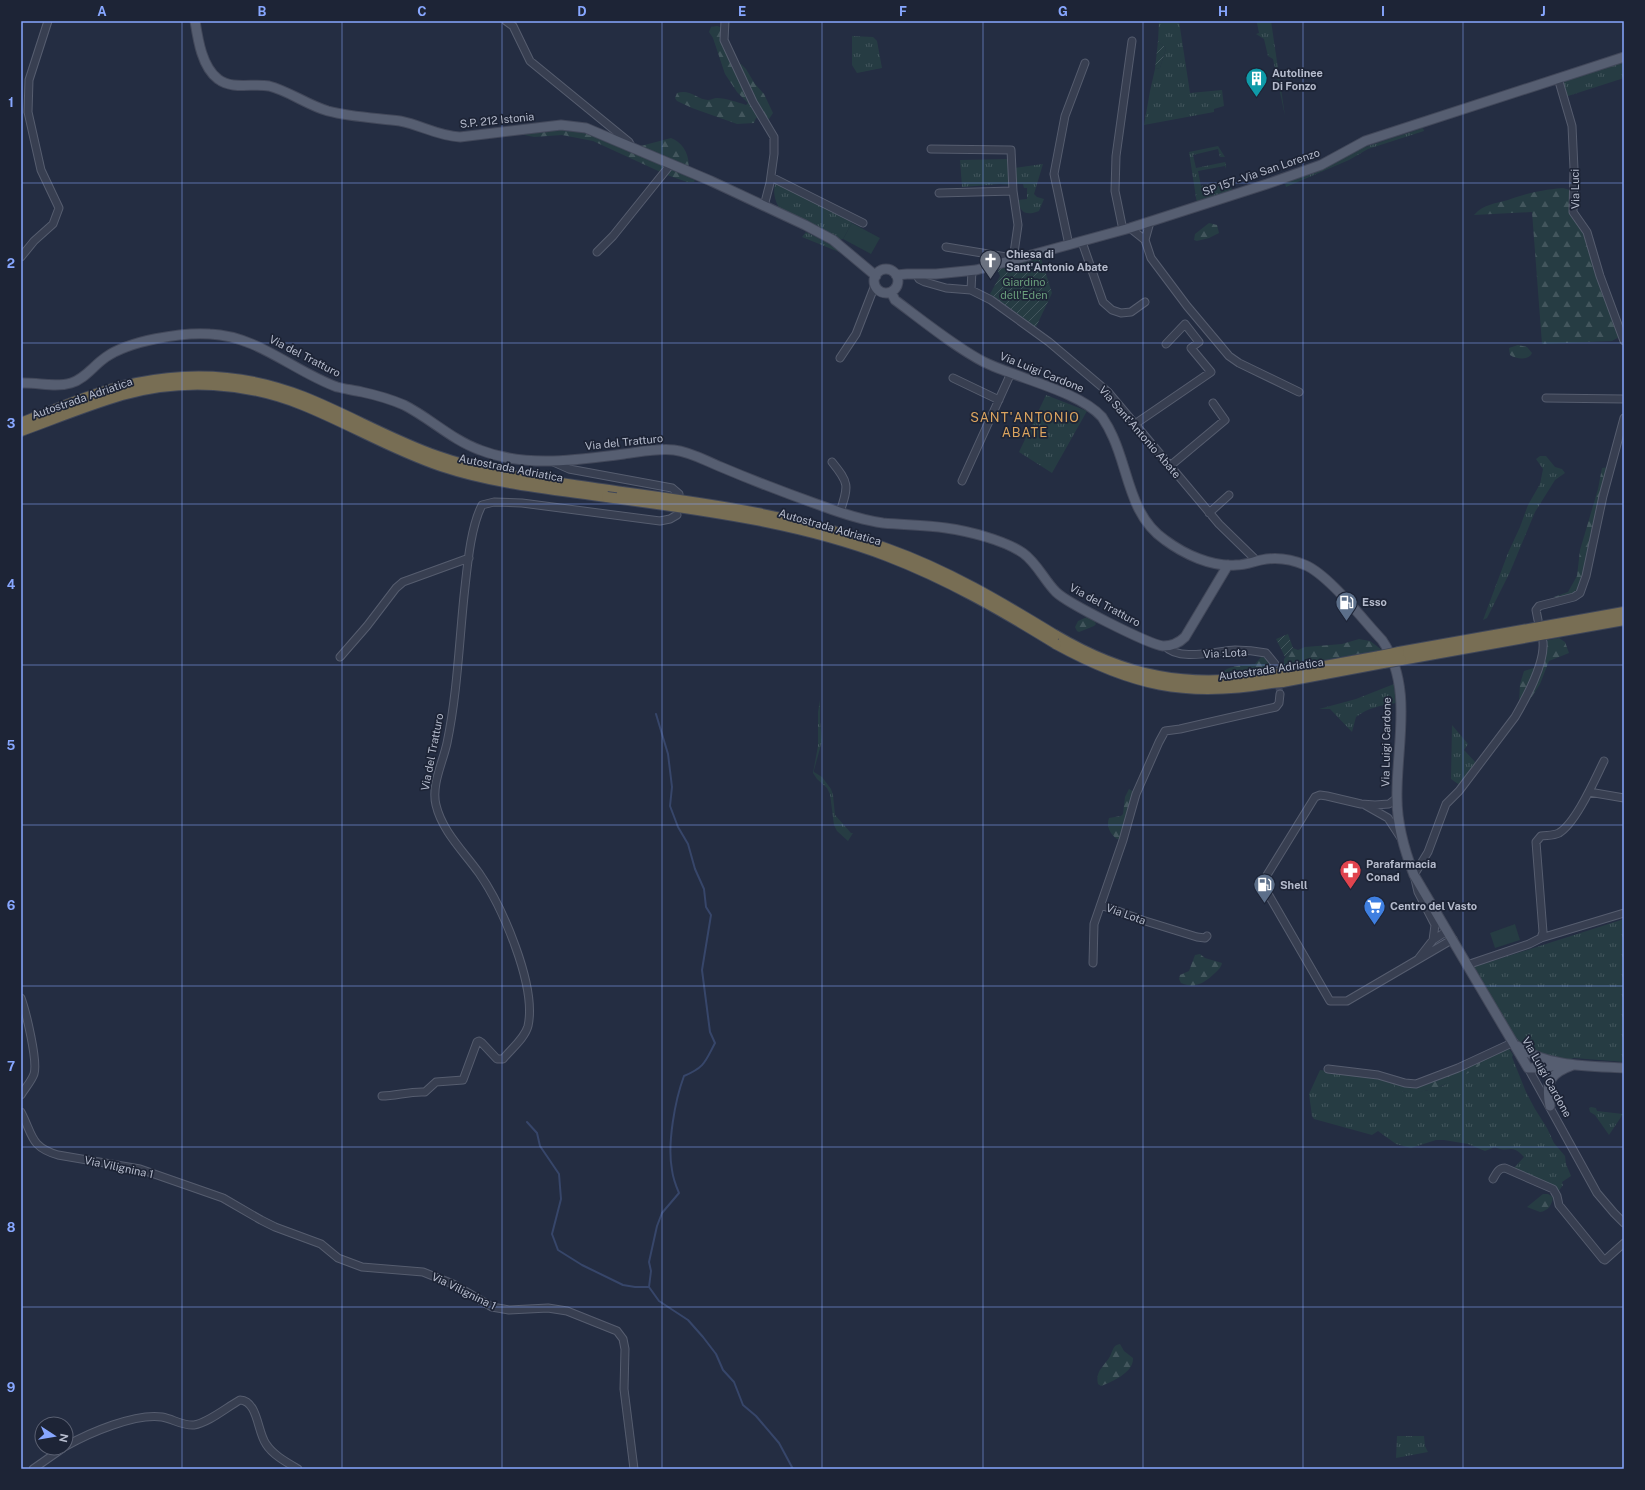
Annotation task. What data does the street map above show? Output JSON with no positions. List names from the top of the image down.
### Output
{
  "streets": {
    "highway": ["Autostrada Adriatica"],
    "main road": [
      "S.P. 212 Istonia",
      "SP 157 - Via San Lorenzo",
      "Via del Tratturo",
      "Via Luigi Cardone"
    ],
    "street": [
      "Via Luci",
      "Via Sant'Antonio Abate",
      "Via :Lota",
      "Via Lota",
      "Via Vilignina 1"
    ]
  },
  "crossings": [
    ["S.P. 212 Istonia", "Via Luigi Cardone"],
    ["SP 157 - Via San Lorenzo", "Via Luci"],
    ["SP 157 - Via San Lorenzo", "Via Luigi Cardone"],
    ["SP 157 - Via San Lorenzo", "Via Sant'Antonio Abate"],
    ["Via del Tratturo", "Via :Lota"],
    ["Via Luigi Cardone", "Via Sant'Antonio Abate"]
  ],
  "districts": ["SANT'ANTONIO ABATE"],
  "parks": ["Giardino dell'Eden"],
  "places": {
    "building": ["Autolinee Di Fonzo"],
    "church": ["Chiesa di Sant'Antonio Abate"],
    "fuel station": ["Esso", "Shell"],
    "pharmacy": ["Parafarmacia Conad"],
    "supermarket": ["Centro del Vasto"]
  },
  "north": "right",
  "grid": {
    "columns": [
      "A",
      "B",
      "C",
      "D",
      "E",
      "F",
      "G",
      "H",
      "I",
      "J"
    ],
    "rows": [
      "1",
      "2",
      "3",
      "4",
      "5",
      "6",
      "7",
      "8",
      "9"
    ]
  }
}
